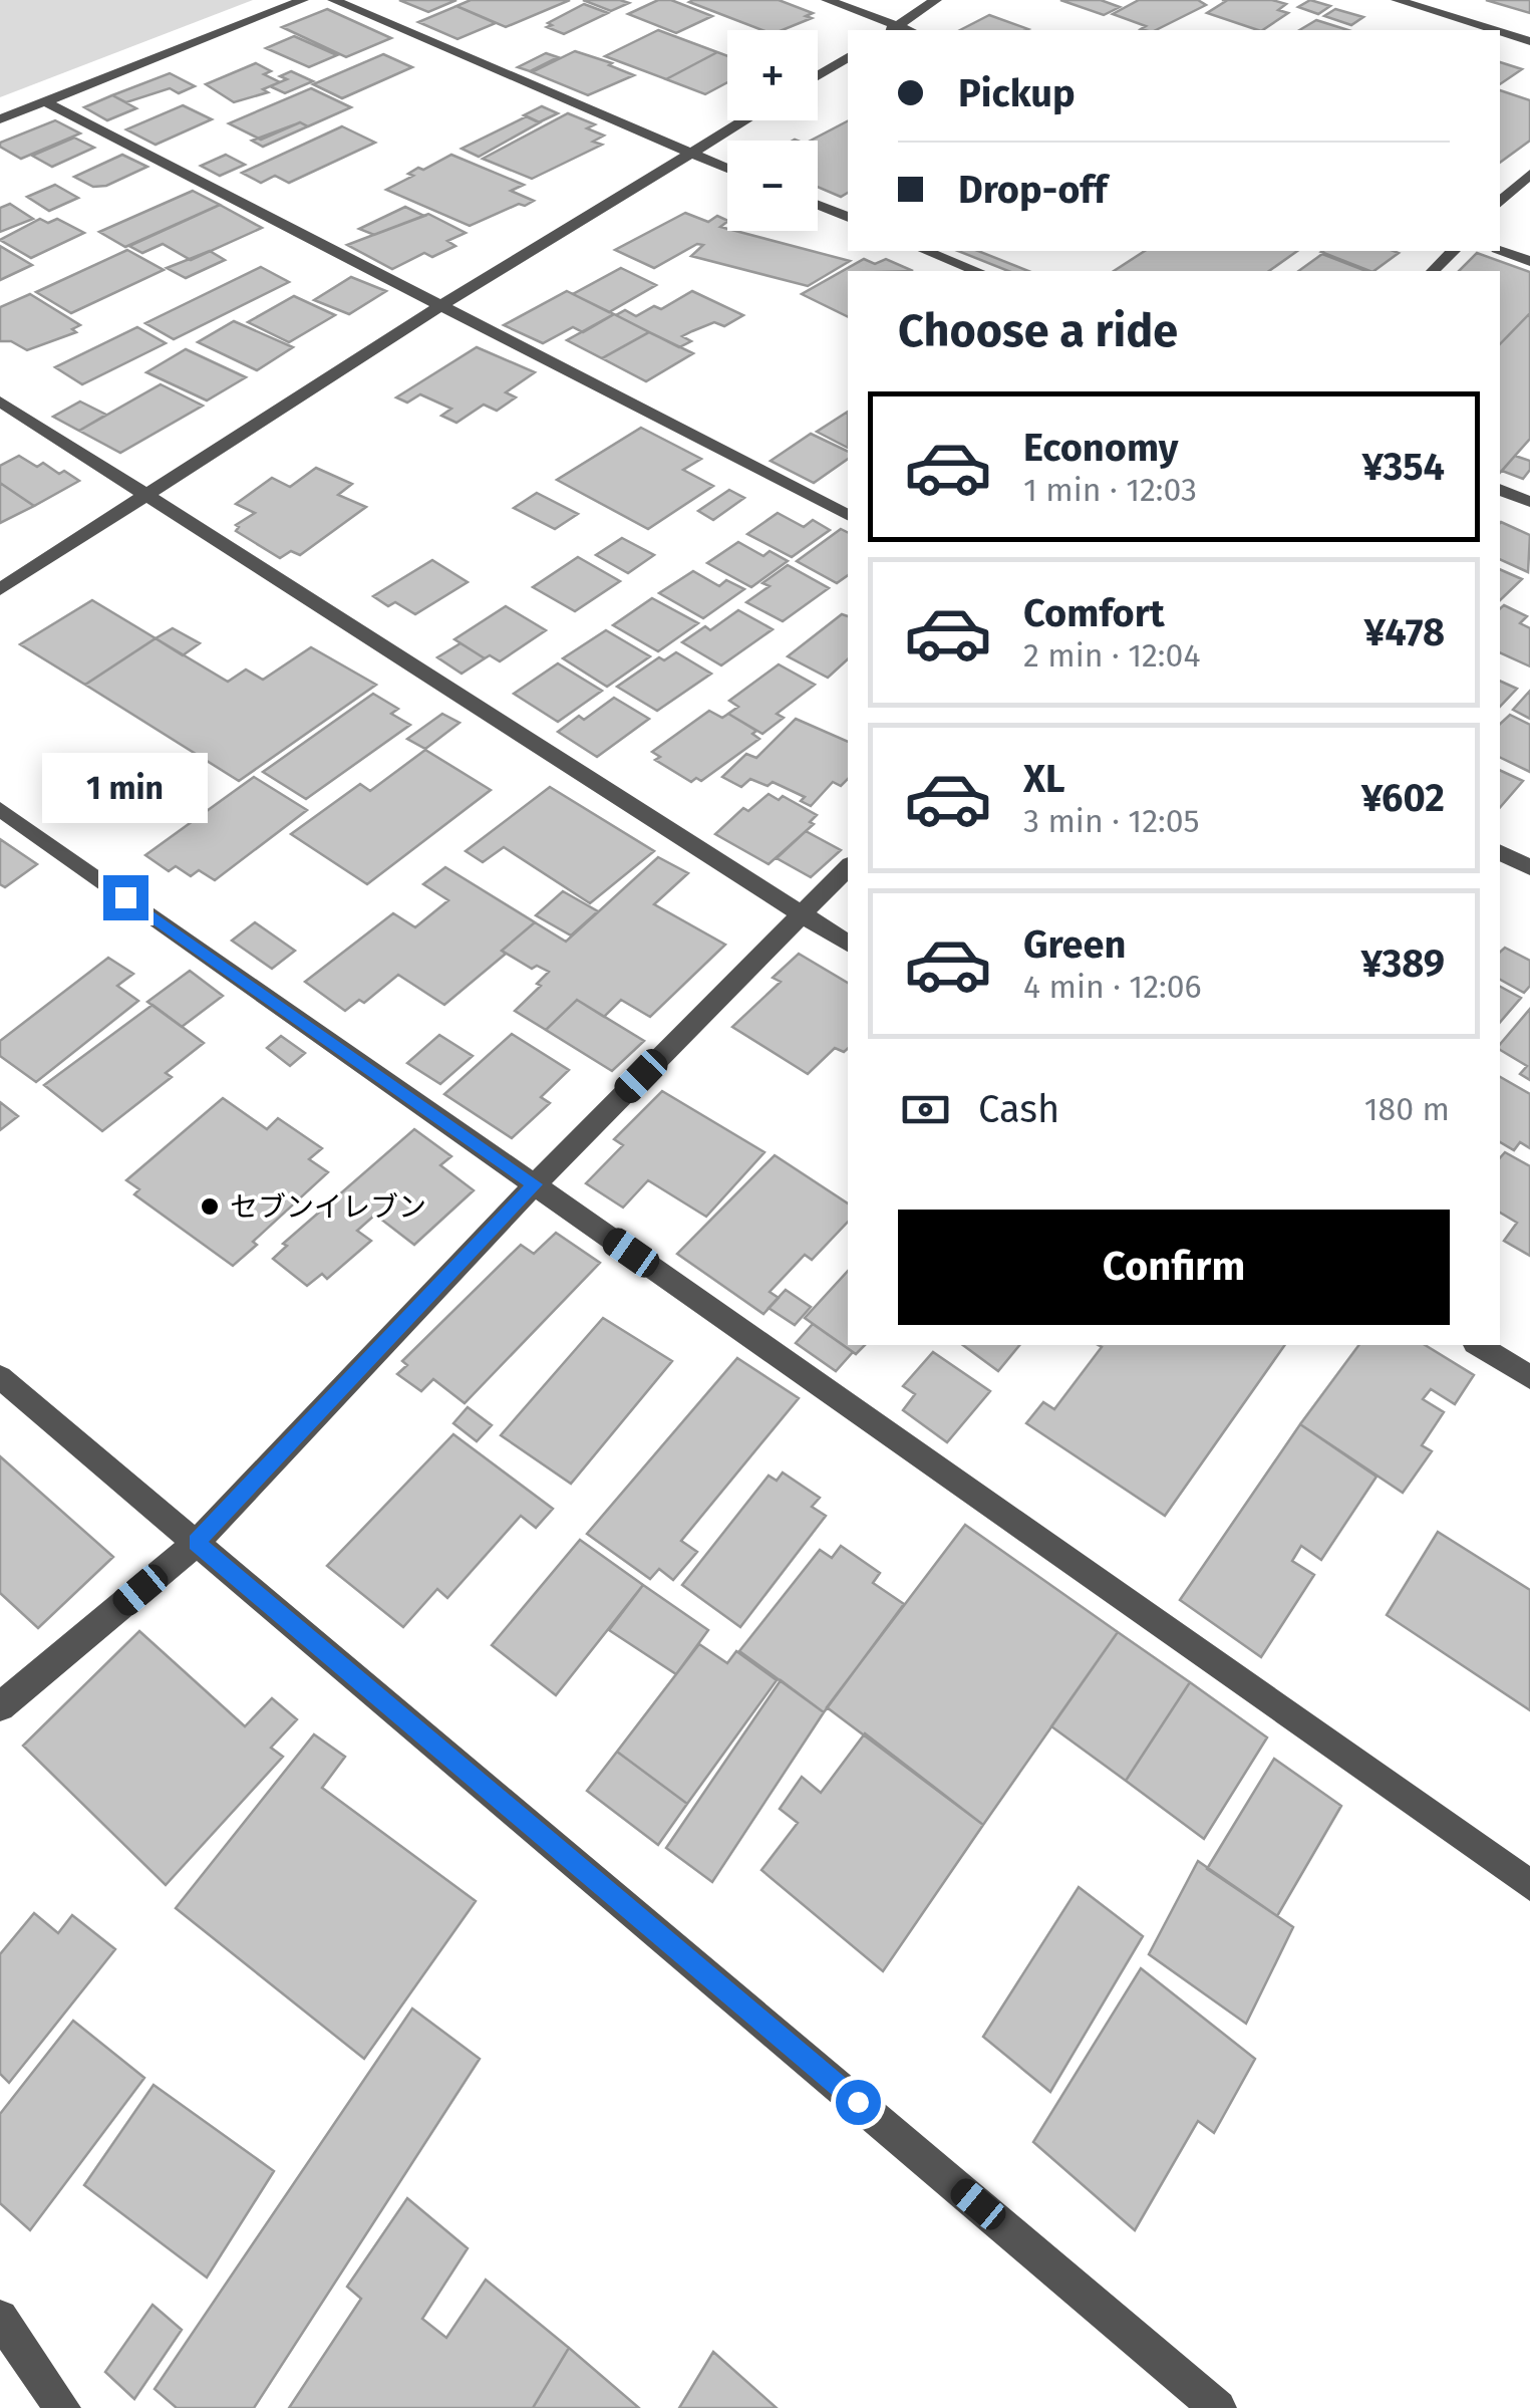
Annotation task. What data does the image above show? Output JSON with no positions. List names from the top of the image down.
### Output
{
  "places": ["セブンイレブン"],
  "page": {
    "map_buttons": ["+", "−"],
    "banner": ["Pickup", "Drop-off"],
    "heading": "Choose a ride",
    "list": [
      {
        "name": "Economy",
        "note": "1 min · 12:03",
        "value": "¥354"
      },
      {
        "name": "Comfort",
        "note": "2 min · 12:04",
        "value": "¥478"
      },
      {
        "name": "XL",
        "note": "3 min · 12:05",
        "value": "¥602"
      },
      {
        "name": "Green",
        "note": "4 min · 12:06",
        "value": "¥389"
      }
    ],
    "bubble": "1 min",
    "pay": ["Cash", "180 m"],
    "buttons": "Confirm"
  }
}
